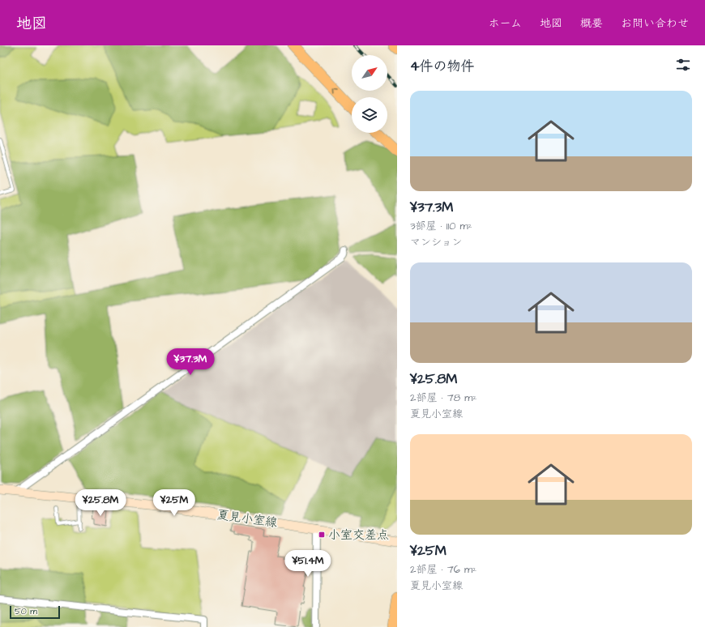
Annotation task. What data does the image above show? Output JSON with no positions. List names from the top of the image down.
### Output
{
  "streets": {
    "main road": ["夏見小室線"]
  },
  "places": {
    "transit": ["小室交差点"]
  },
  "scale_bar": "50 m",
  "north": "top right",
  "page": {
    "header": "地図",
    "nav": [
      "ホーム",
      "地図",
      "概要",
      "お問い合わせ"
    ],
    "heading": "4件の物件",
    "list": [
      {
        "name": "¥37.3M",
        "note": "3部屋 · 110 m² · マンション"
      },
      {
        "name": "¥25.8M",
        "note": "2部屋 · 78 m² · 夏見小室線"
      },
      {
        "name": "¥25M",
        "note": "2部屋 · 76 m² · 夏見小室線"
      }
    ],
    "price": [
      "¥37.3M",
      "¥25.8M",
      "¥25M",
      "¥51.4M"
    ],
    "scale": "50 m"
  }
}
